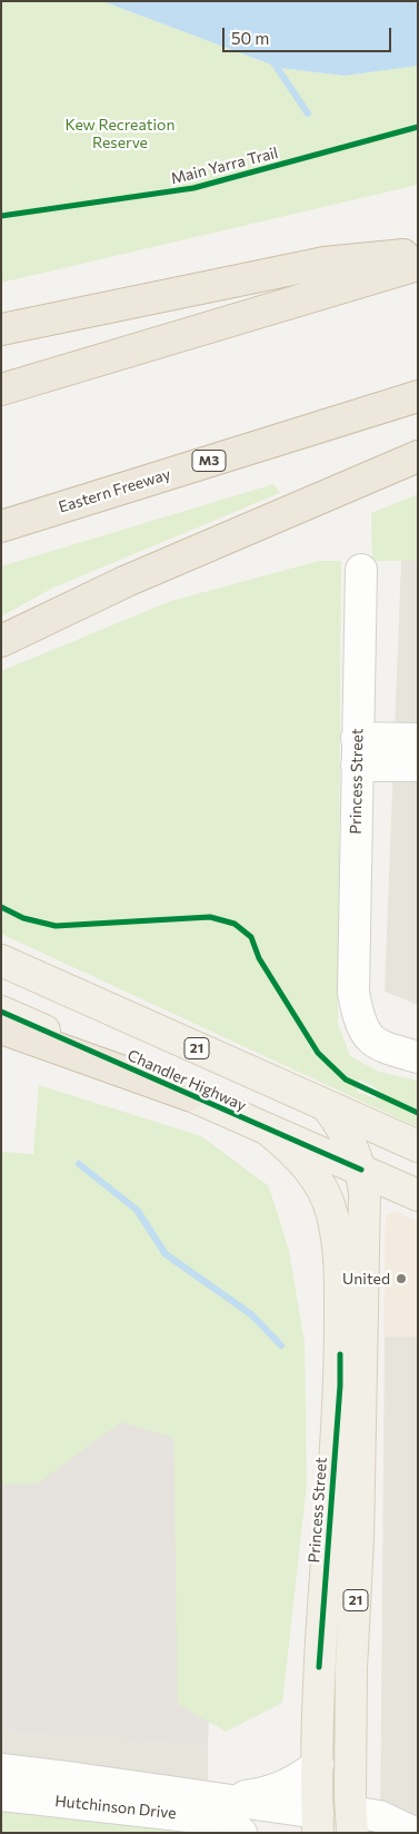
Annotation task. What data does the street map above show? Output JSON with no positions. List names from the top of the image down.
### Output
{
  "streets": {
    "highway": ["M3", "Eastern Freeway"],
    "main road": ["Princess Street", "21", "Chandler Highway"],
    "street": ["Hutchinson Drive"],
    "cycle path": ["Main Yarra Trail"]
  },
  "crossings": [
    ["Princess Street", "21"],
    ["Princess Street", "Chandler Highway"],
    ["Princess Street", "Hutchinson Drive"],
    ["21", "Chandler Highway"],
    ["21", "Hutchinson Drive"]
  ],
  "parks": ["Kew Recreation Reserve"],
  "places": ["United"],
  "scale_bar": "50 m"
}
